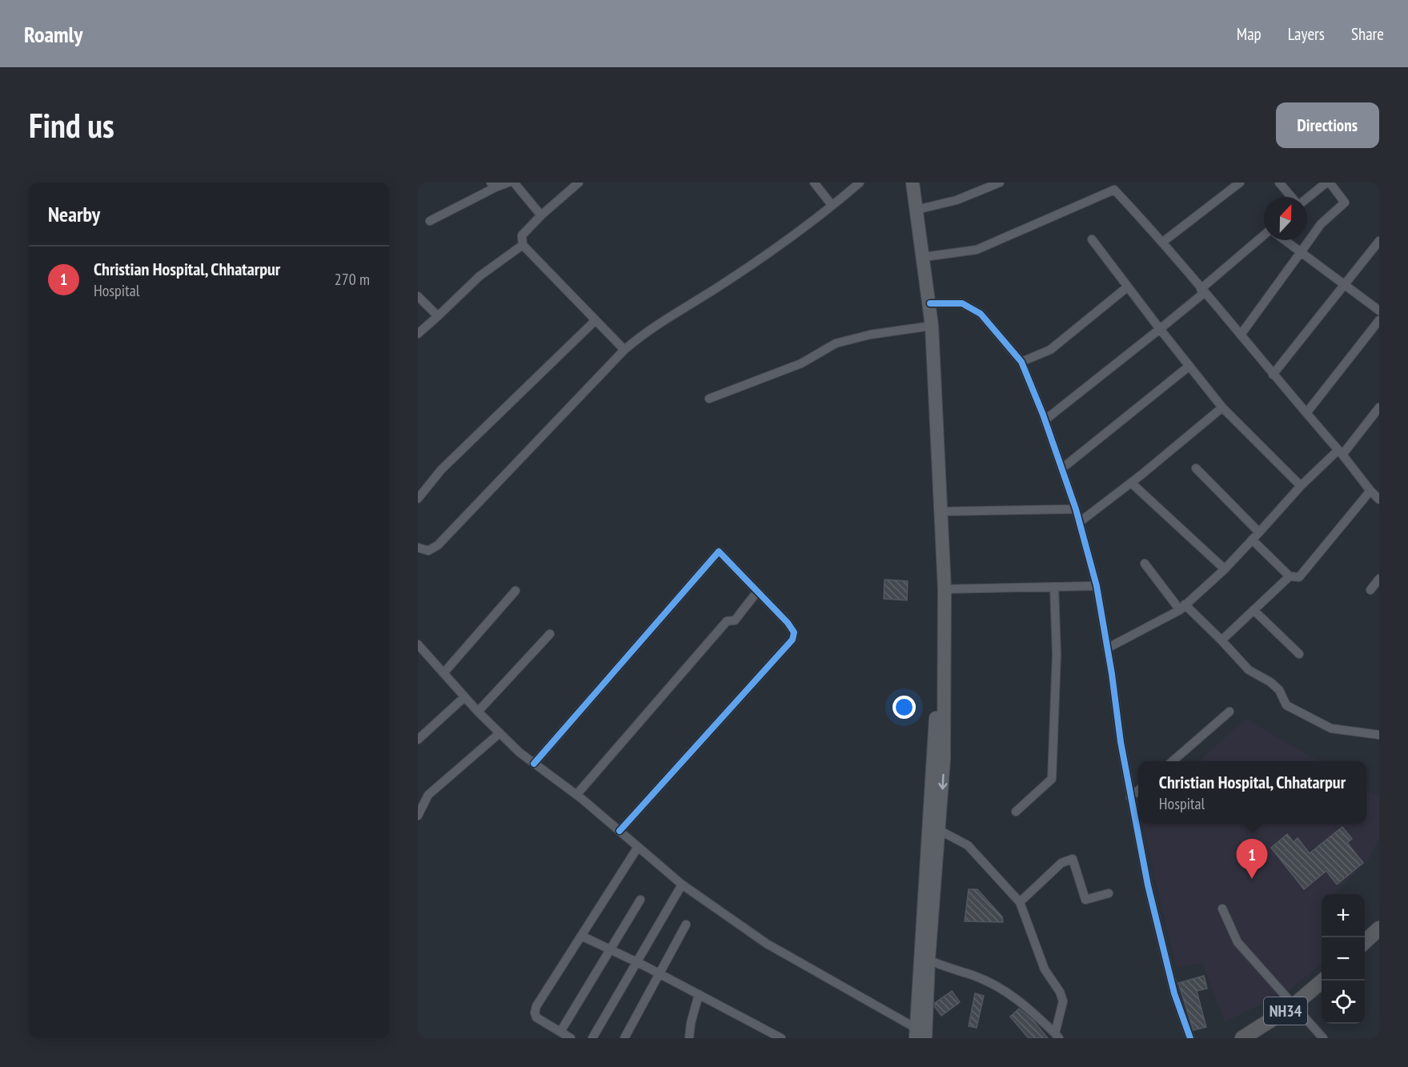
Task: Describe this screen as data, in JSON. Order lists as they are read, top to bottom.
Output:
{
  "streets": {
    "highway": ["NH34"]
  },
  "north": "top",
  "page": {
    "header": "Roamly",
    "nav": ["Map", "Layers", "Share"],
    "buttons": "Directions",
    "title": "Find us",
    "heading": "Nearby",
    "list": [
      {
        "mark": "1",
        "name": "Christian Hospital, Chhatarpur",
        "note": "Hospital",
        "value": "270 m"
      }
    ],
    "popup": ["Christian Hospital, Chhatarpur", "Hospital"],
    "pins": "1",
    "map_buttons": ["+", "−"]
  }
}
